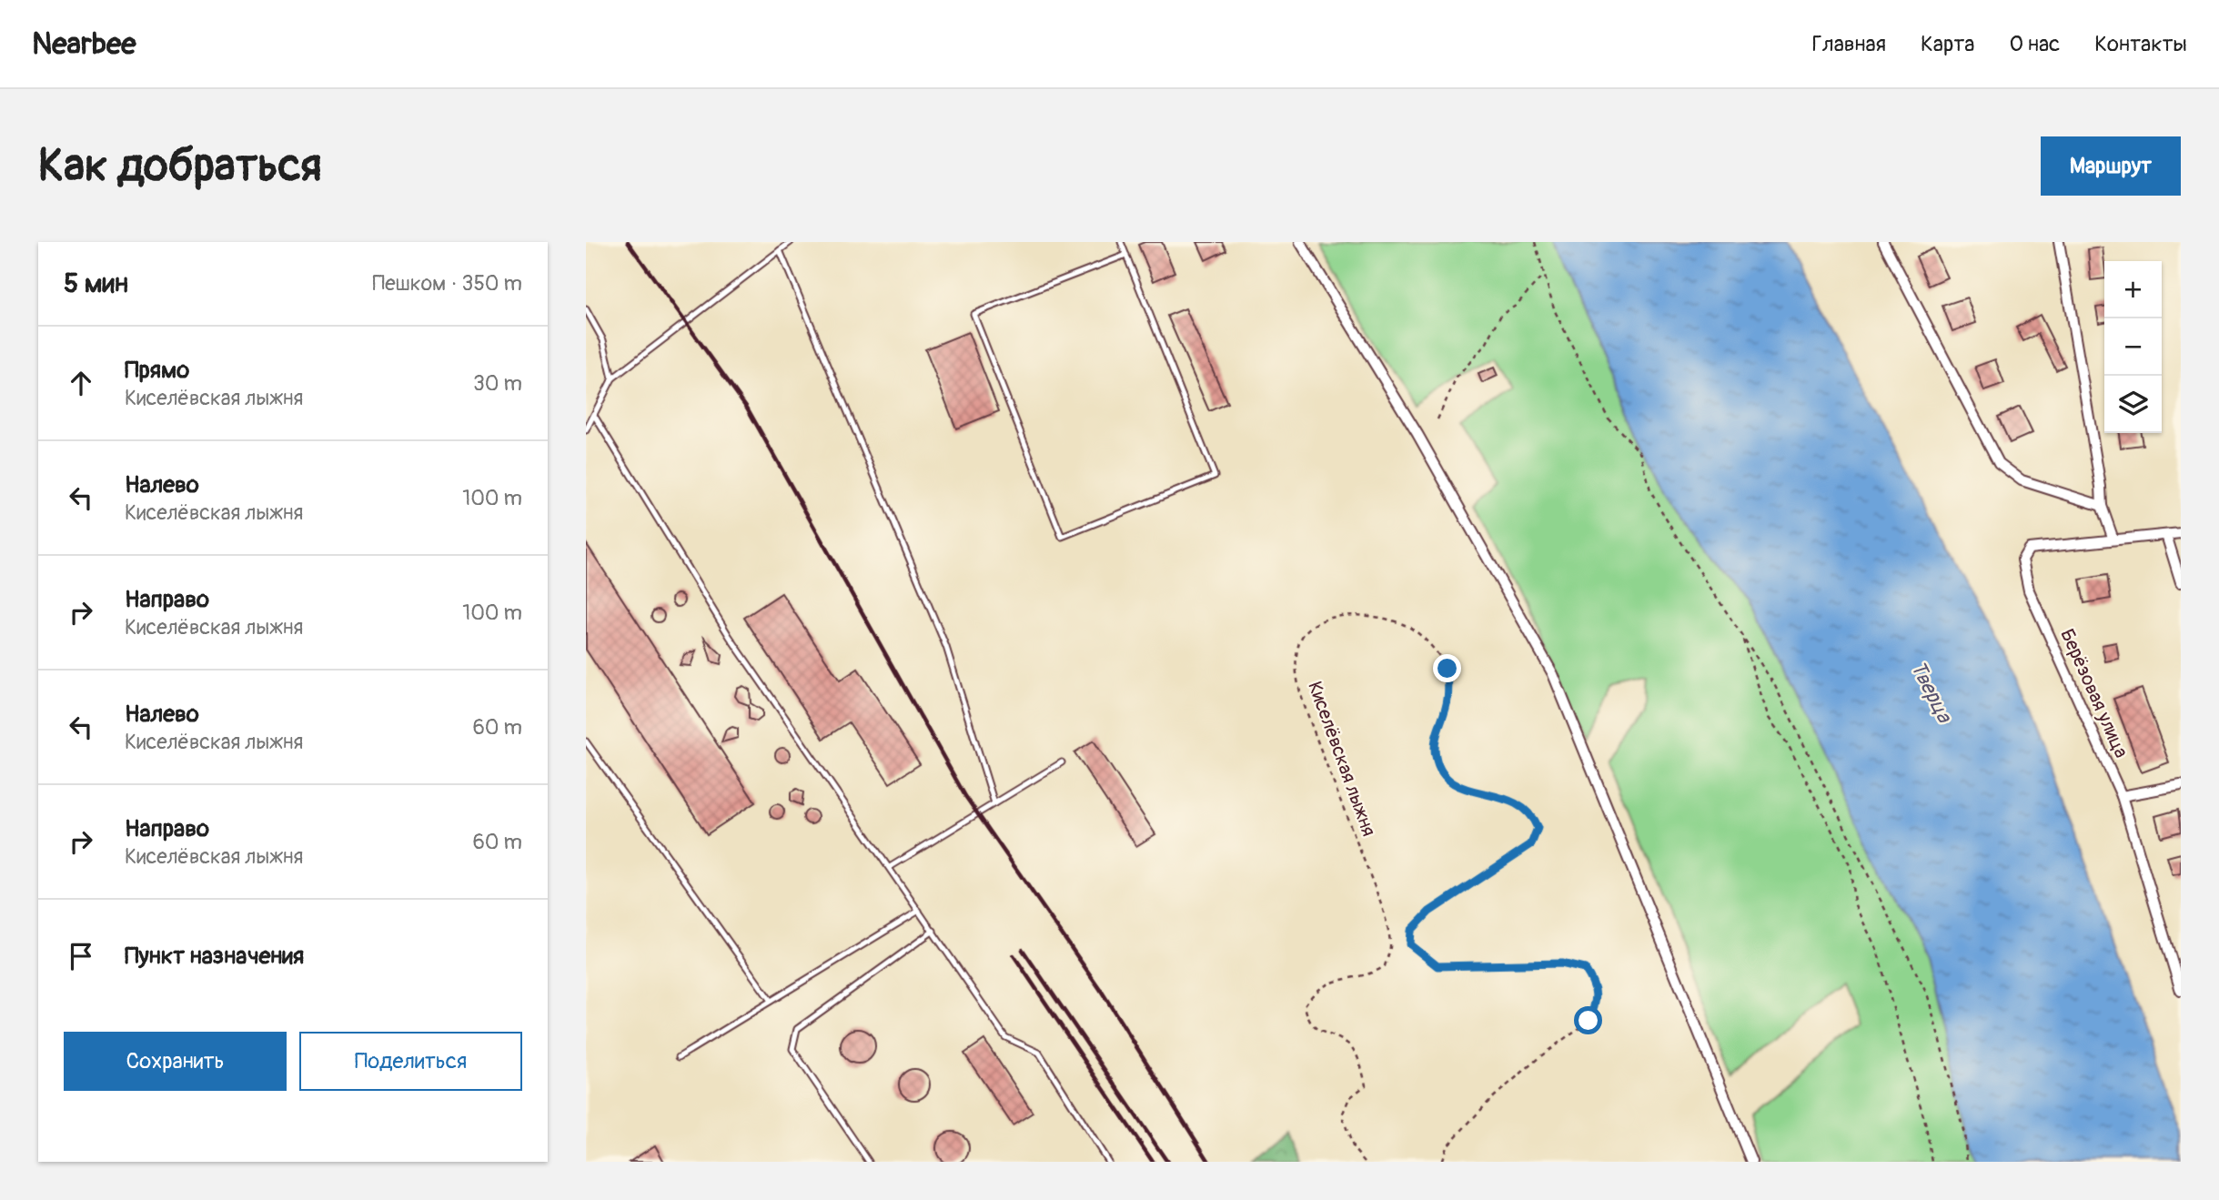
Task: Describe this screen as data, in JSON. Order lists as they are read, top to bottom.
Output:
{
  "streets": {
    "street": ["Берёзовая улица"],
    "path": ["Киселёвская лыжня"]
  },
  "water": ["Тверца"],
  "page": {
    "header": "Nearbee",
    "nav": [
      "Главная",
      "Карта",
      "О нас",
      "Контакты"
    ],
    "buttons": [
      "Маршрут",
      ["Сохранить", "Поделиться"]
    ],
    "title": "Как добраться",
    "heading": ["5 мин", "Пешком · 350 m"],
    "map_buttons": ["+", "−"],
    "list": [
      ["Прямо", "Киселёвская лыжня", "30 m"],
      ["Налево", "Киселёвская лыжня", "100 m"],
      ["Направо", "Киселёвская лыжня", "100 m"],
      ["Налево", "Киселёвская лыжня", "60 m"],
      ["Направо", "Киселёвская лыжня", "60 m"],
      "Пункт назначения"
    ]
  }
}
